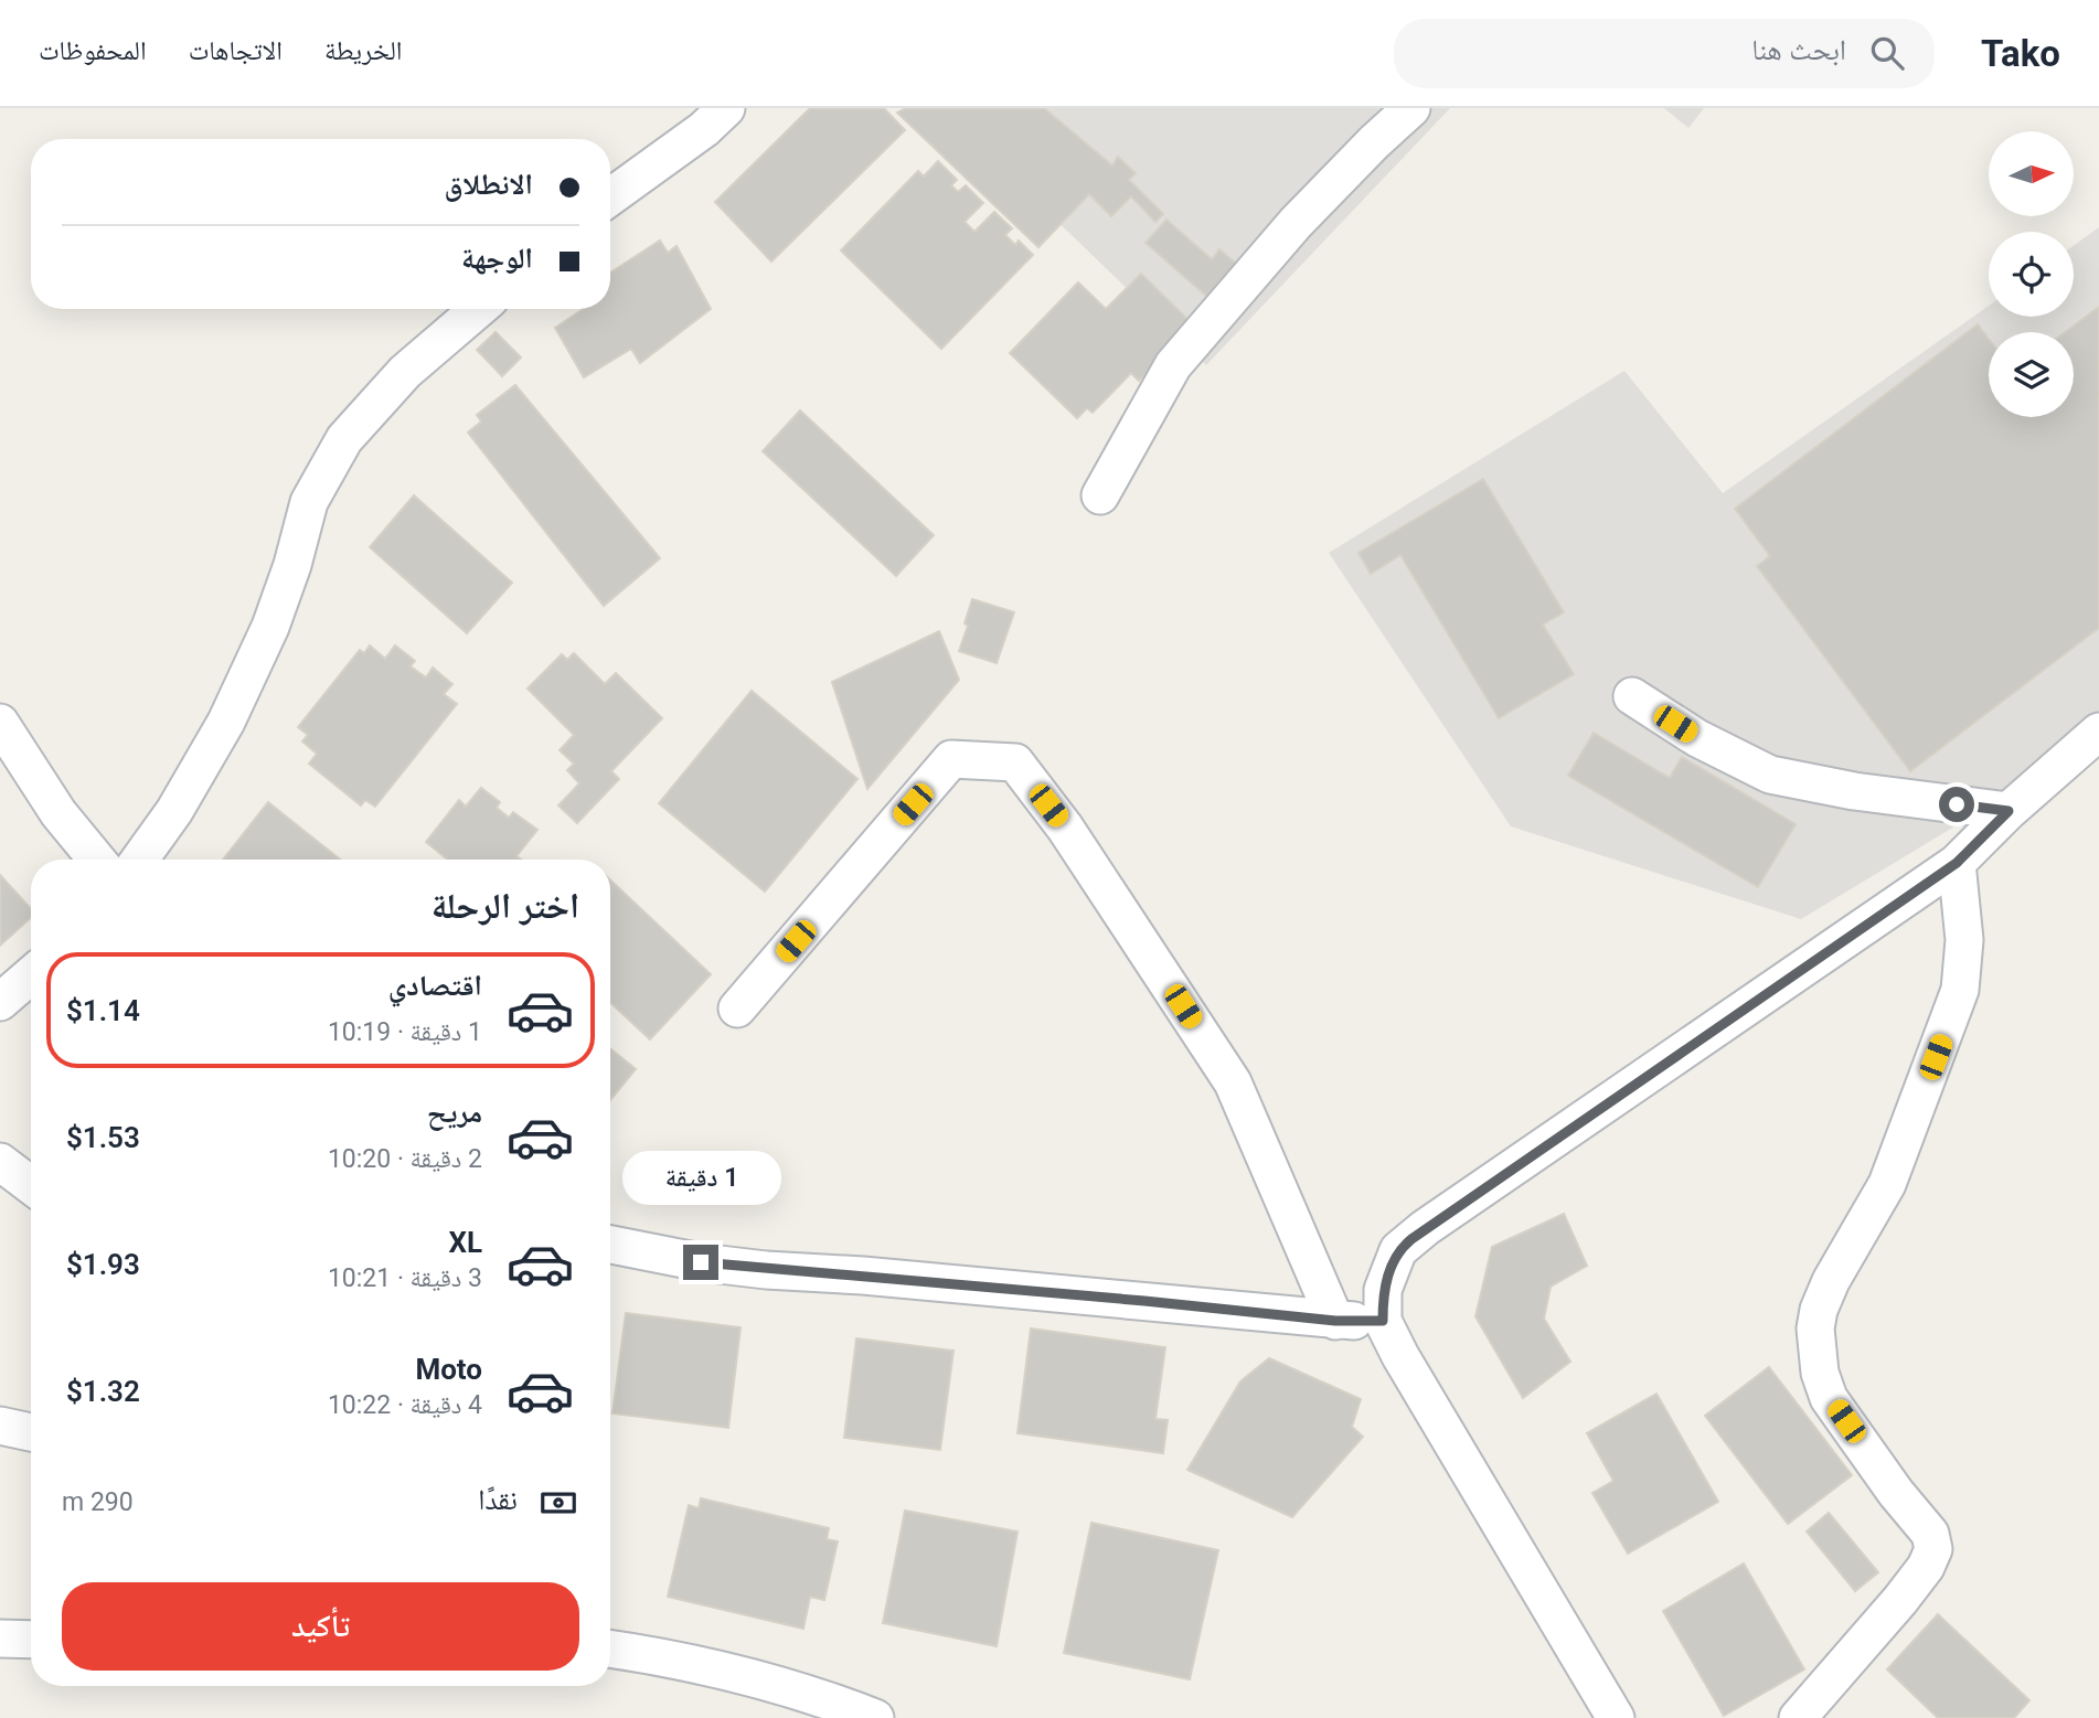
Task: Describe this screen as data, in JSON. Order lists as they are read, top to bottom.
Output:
{
  "north": "right",
  "page": {
    "header": "Tako",
    "search": "ابحث هنا",
    "nav": ["الخريطة", "الاتجاهات", "المحفوظات"],
    "banner": ["الانطلاق", "الوجهة"],
    "heading": "اختر الرحلة",
    "list": [
      {
        "name": "اقتصادي",
        "note": "1 دقيقة · 10:19",
        "value": "$1.14"
      },
      {
        "name": "مريح",
        "note": "2 دقيقة · 10:20",
        "value": "$1.53"
      },
      {
        "name": "XL",
        "note": "3 دقيقة · 10:21",
        "value": "$1.93"
      },
      {
        "name": "Moto",
        "note": "4 دقيقة · 10:22",
        "value": "$1.32"
      }
    ],
    "bubble": "1 دقيقة",
    "pay": ["نقدًا", "290 m"],
    "buttons": "تأكيد"
  }
}
